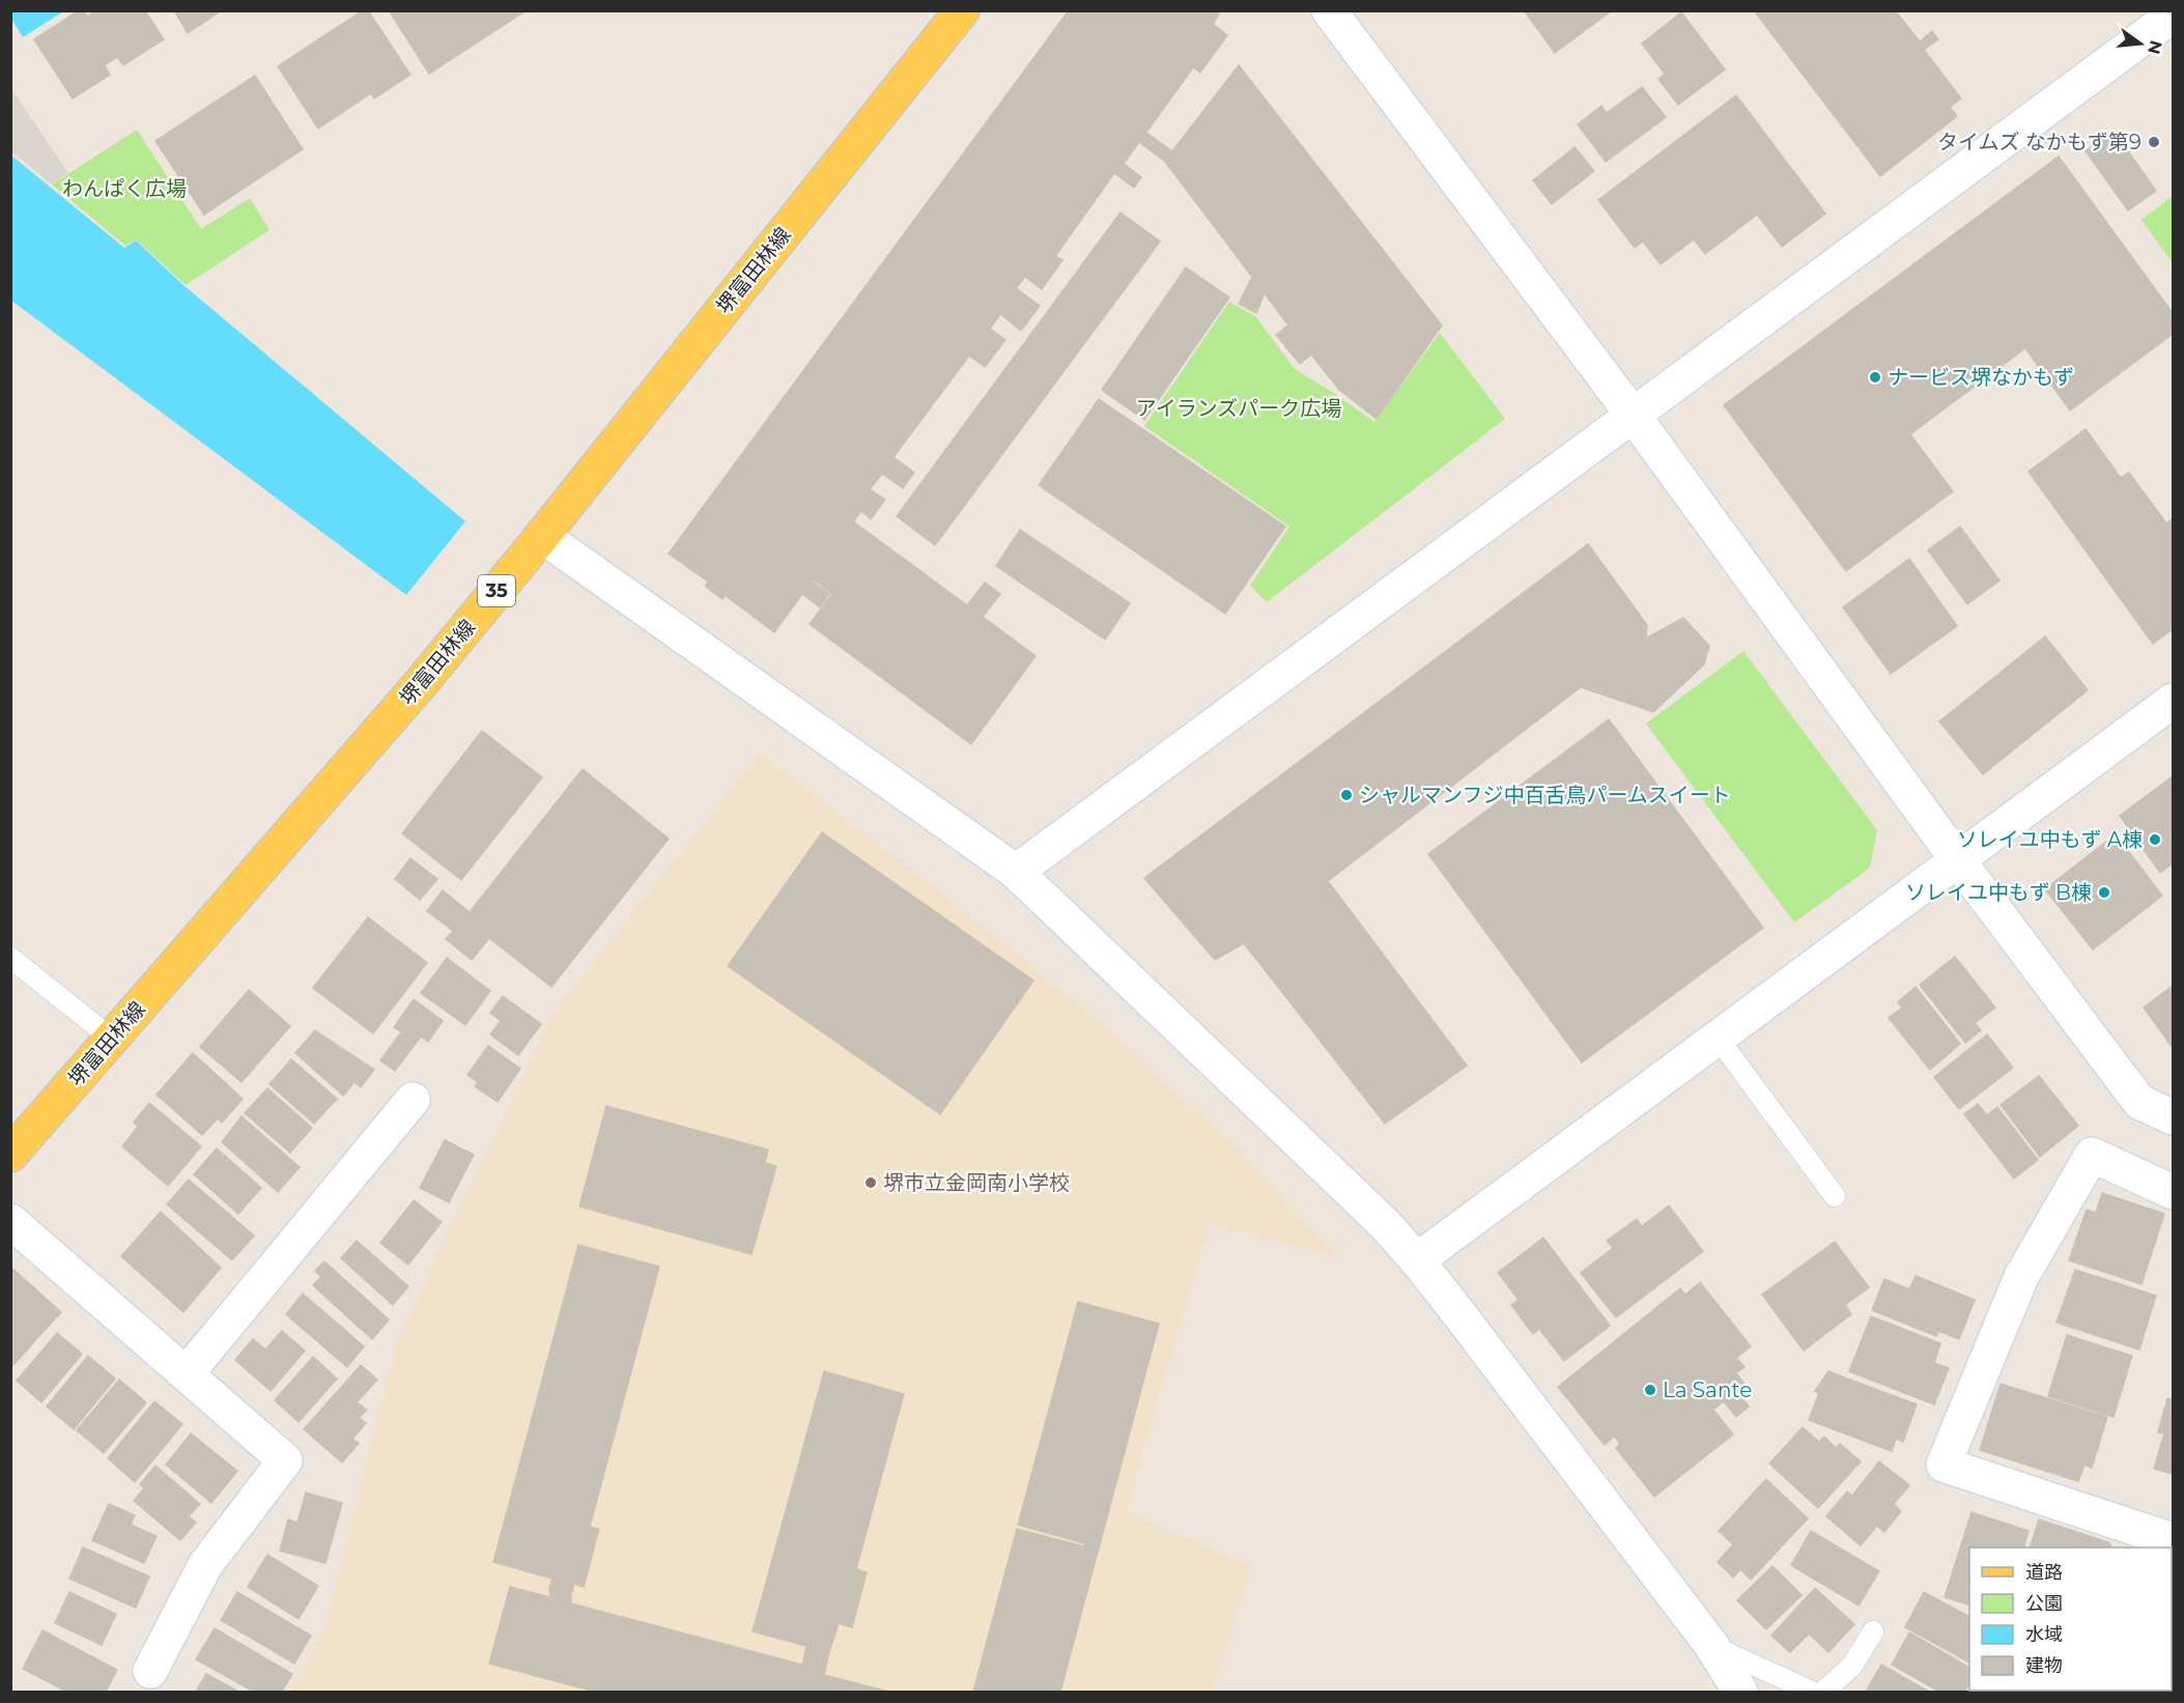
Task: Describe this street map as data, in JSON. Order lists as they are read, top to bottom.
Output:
{
  "streets": {
    "main road": ["堺富田林線", "35"]
  },
  "parks": ["わんぱく広場", "アイランズパーク広場"],
  "places": [
    "タイムズ なかもず第9",
    "ナービス堺なかもず",
    "シャルマンフジ中百舌鳥パームスイート",
    "ソレイユ中もず A棟",
    "ソレイユ中もず B棟",
    "堺市立金岡南小学校",
    "La Sante"
  ],
  "legend": [
    "道路",
    "公園",
    "水域",
    "建物"
  ],
  "north": "right"
}
